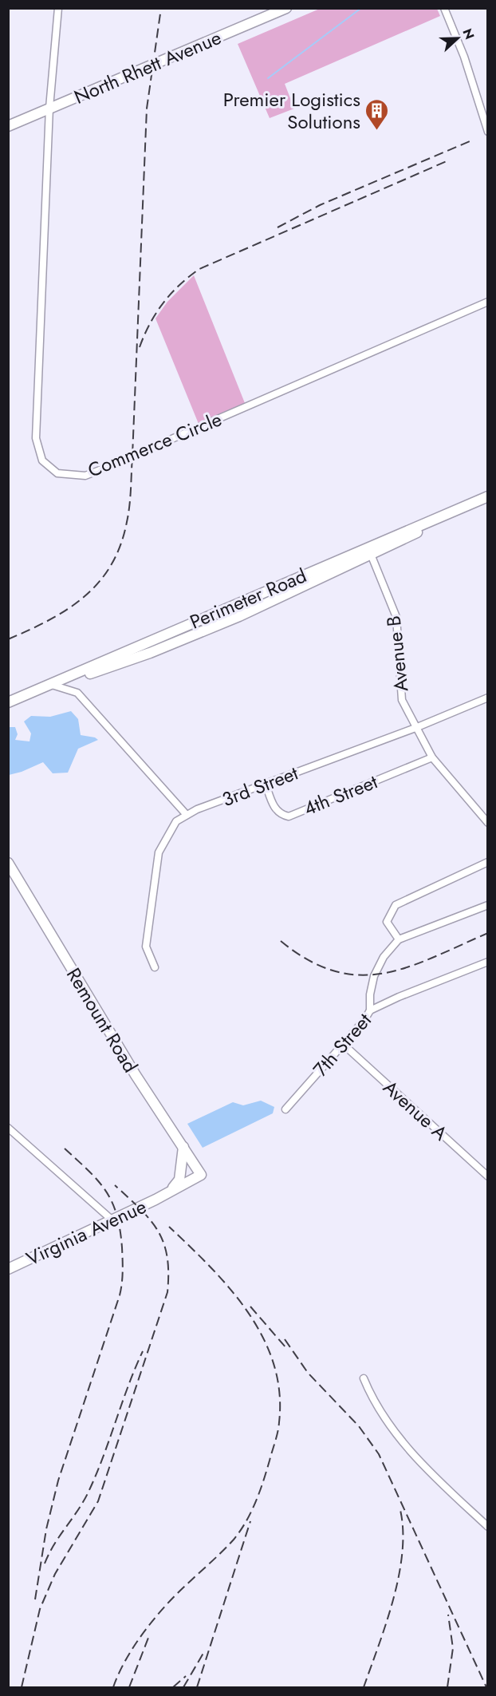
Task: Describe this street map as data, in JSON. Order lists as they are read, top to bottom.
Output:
{
  "streets": {
    "main road": [
      "North Rhett Avenue",
      "Perimeter Road",
      "Remount Road",
      "Virginia Avenue"
    ],
    "street": [
      "Commerce Circle",
      "Avenue B",
      "3rd Street",
      "4th Street",
      "7th Street",
      "Avenue A"
    ]
  },
  "crossings": [
    ["North Rhett Avenue", "Commerce Circle"],
    ["Perimeter Road", "Avenue B"],
    ["Avenue B", "3rd Street"],
    ["Avenue B", "4th Street"],
    ["3rd Street", "4th Street"],
    ["Remount Road", "Virginia Avenue"],
    ["7th Street", "Avenue A"]
  ],
  "places": {
    "building": ["Premier Logistics Solutions"]
  },
  "north": "right"
}
